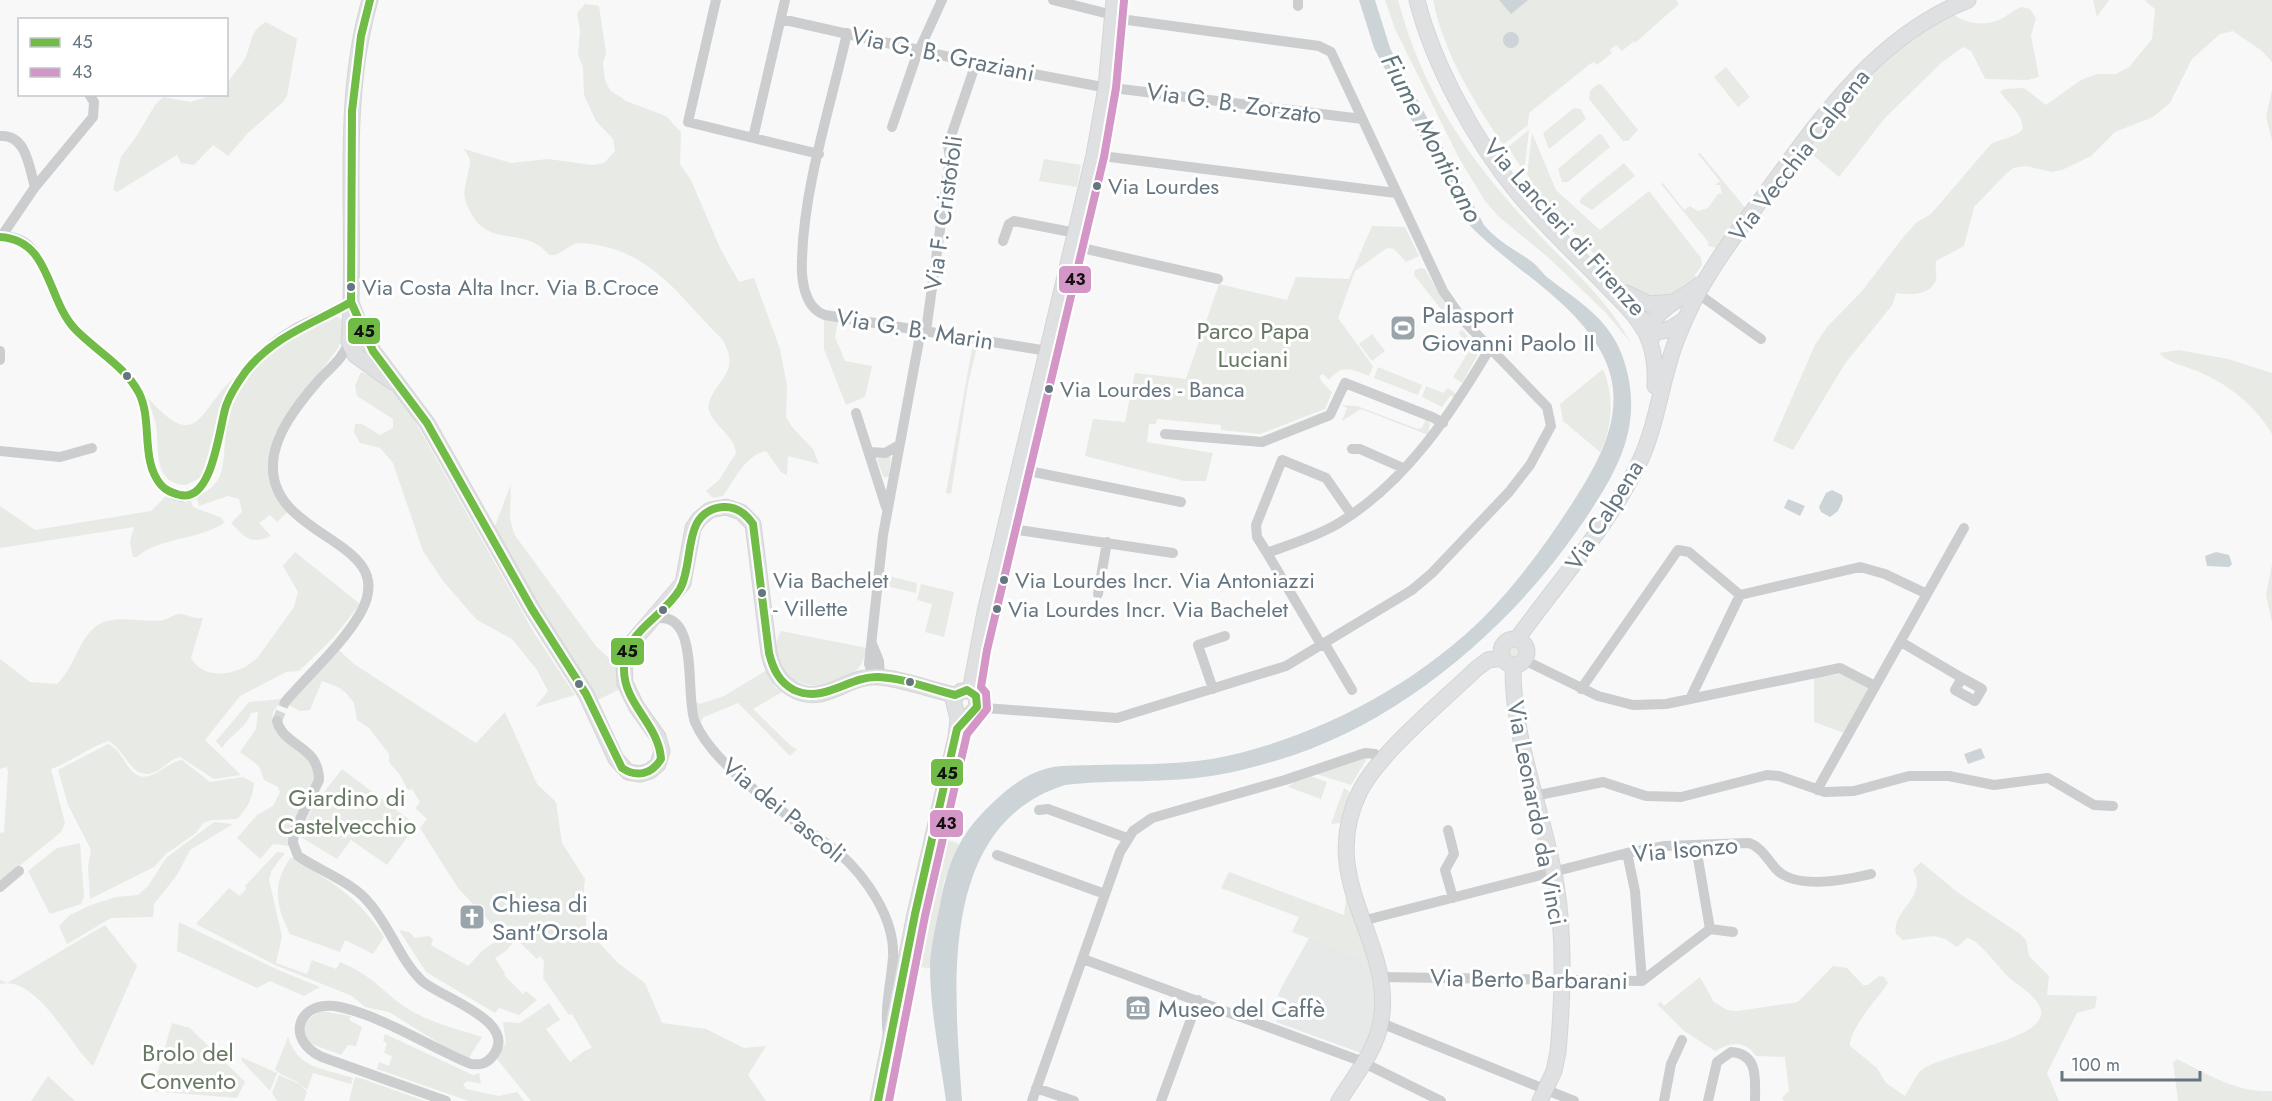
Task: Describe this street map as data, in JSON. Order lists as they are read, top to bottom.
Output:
{
  "streets": {
    "street": [
      "Via G. B. Graziani",
      "Via G. B. Zorzato",
      "Via Vecchia Calpena",
      "Via F. Cristofoli",
      "Via Lancieri di Firenze",
      "Via G. B. Marin",
      "Via Calpena",
      "Via dei Pascoli",
      "Via Leonardo da Vinci",
      "Via Isonzo",
      "Via Berto Barbarani"
    ]
  },
  "crossings": [
    ["Via G. B. Graziani", "Via G. B. Zorzato"],
    ["Via G. B. Graziani", "Via F. Cristofoli"],
    ["Via G. B. Graziani", "Via G. B. Marin"],
    ["Via F. Cristofoli", "Via G. B. Marin"],
    ["Via Lancieri di Firenze", "Via Calpena"],
    ["Via Calpena", "Via Leonardo da Vinci"],
    ["Via Leonardo da Vinci", "Via Isonzo"],
    ["Via Leonardo da Vinci", "Via Berto Barbarani"]
  ],
  "water": ["Fiume Monticano"],
  "parks": ["Parco Papa Luciani", "Giardino di Castelvecchio", "Brolo del Convento"],
  "places": {
    "other": [
      "Via Lourdes",
      "Via Costa Alta Incr. Via B.Croce",
      "Via Lourdes - Banca",
      "Via Lourdes Incr. Via Antoniazzi",
      "Via Bachelet - Villette",
      "Via Lourdes Incr. Via Bachelet"
    ],
    "sports": ["Palasport Giovanni Paolo II"],
    "church": ["Chiesa di Sant'Orsola"],
    "museum": ["Museo del Caffè"]
  },
  "lines": ["transit line 45", "transit line 43"],
  "legend": ["45", "43"],
  "scale_bar": "100 m"
}
